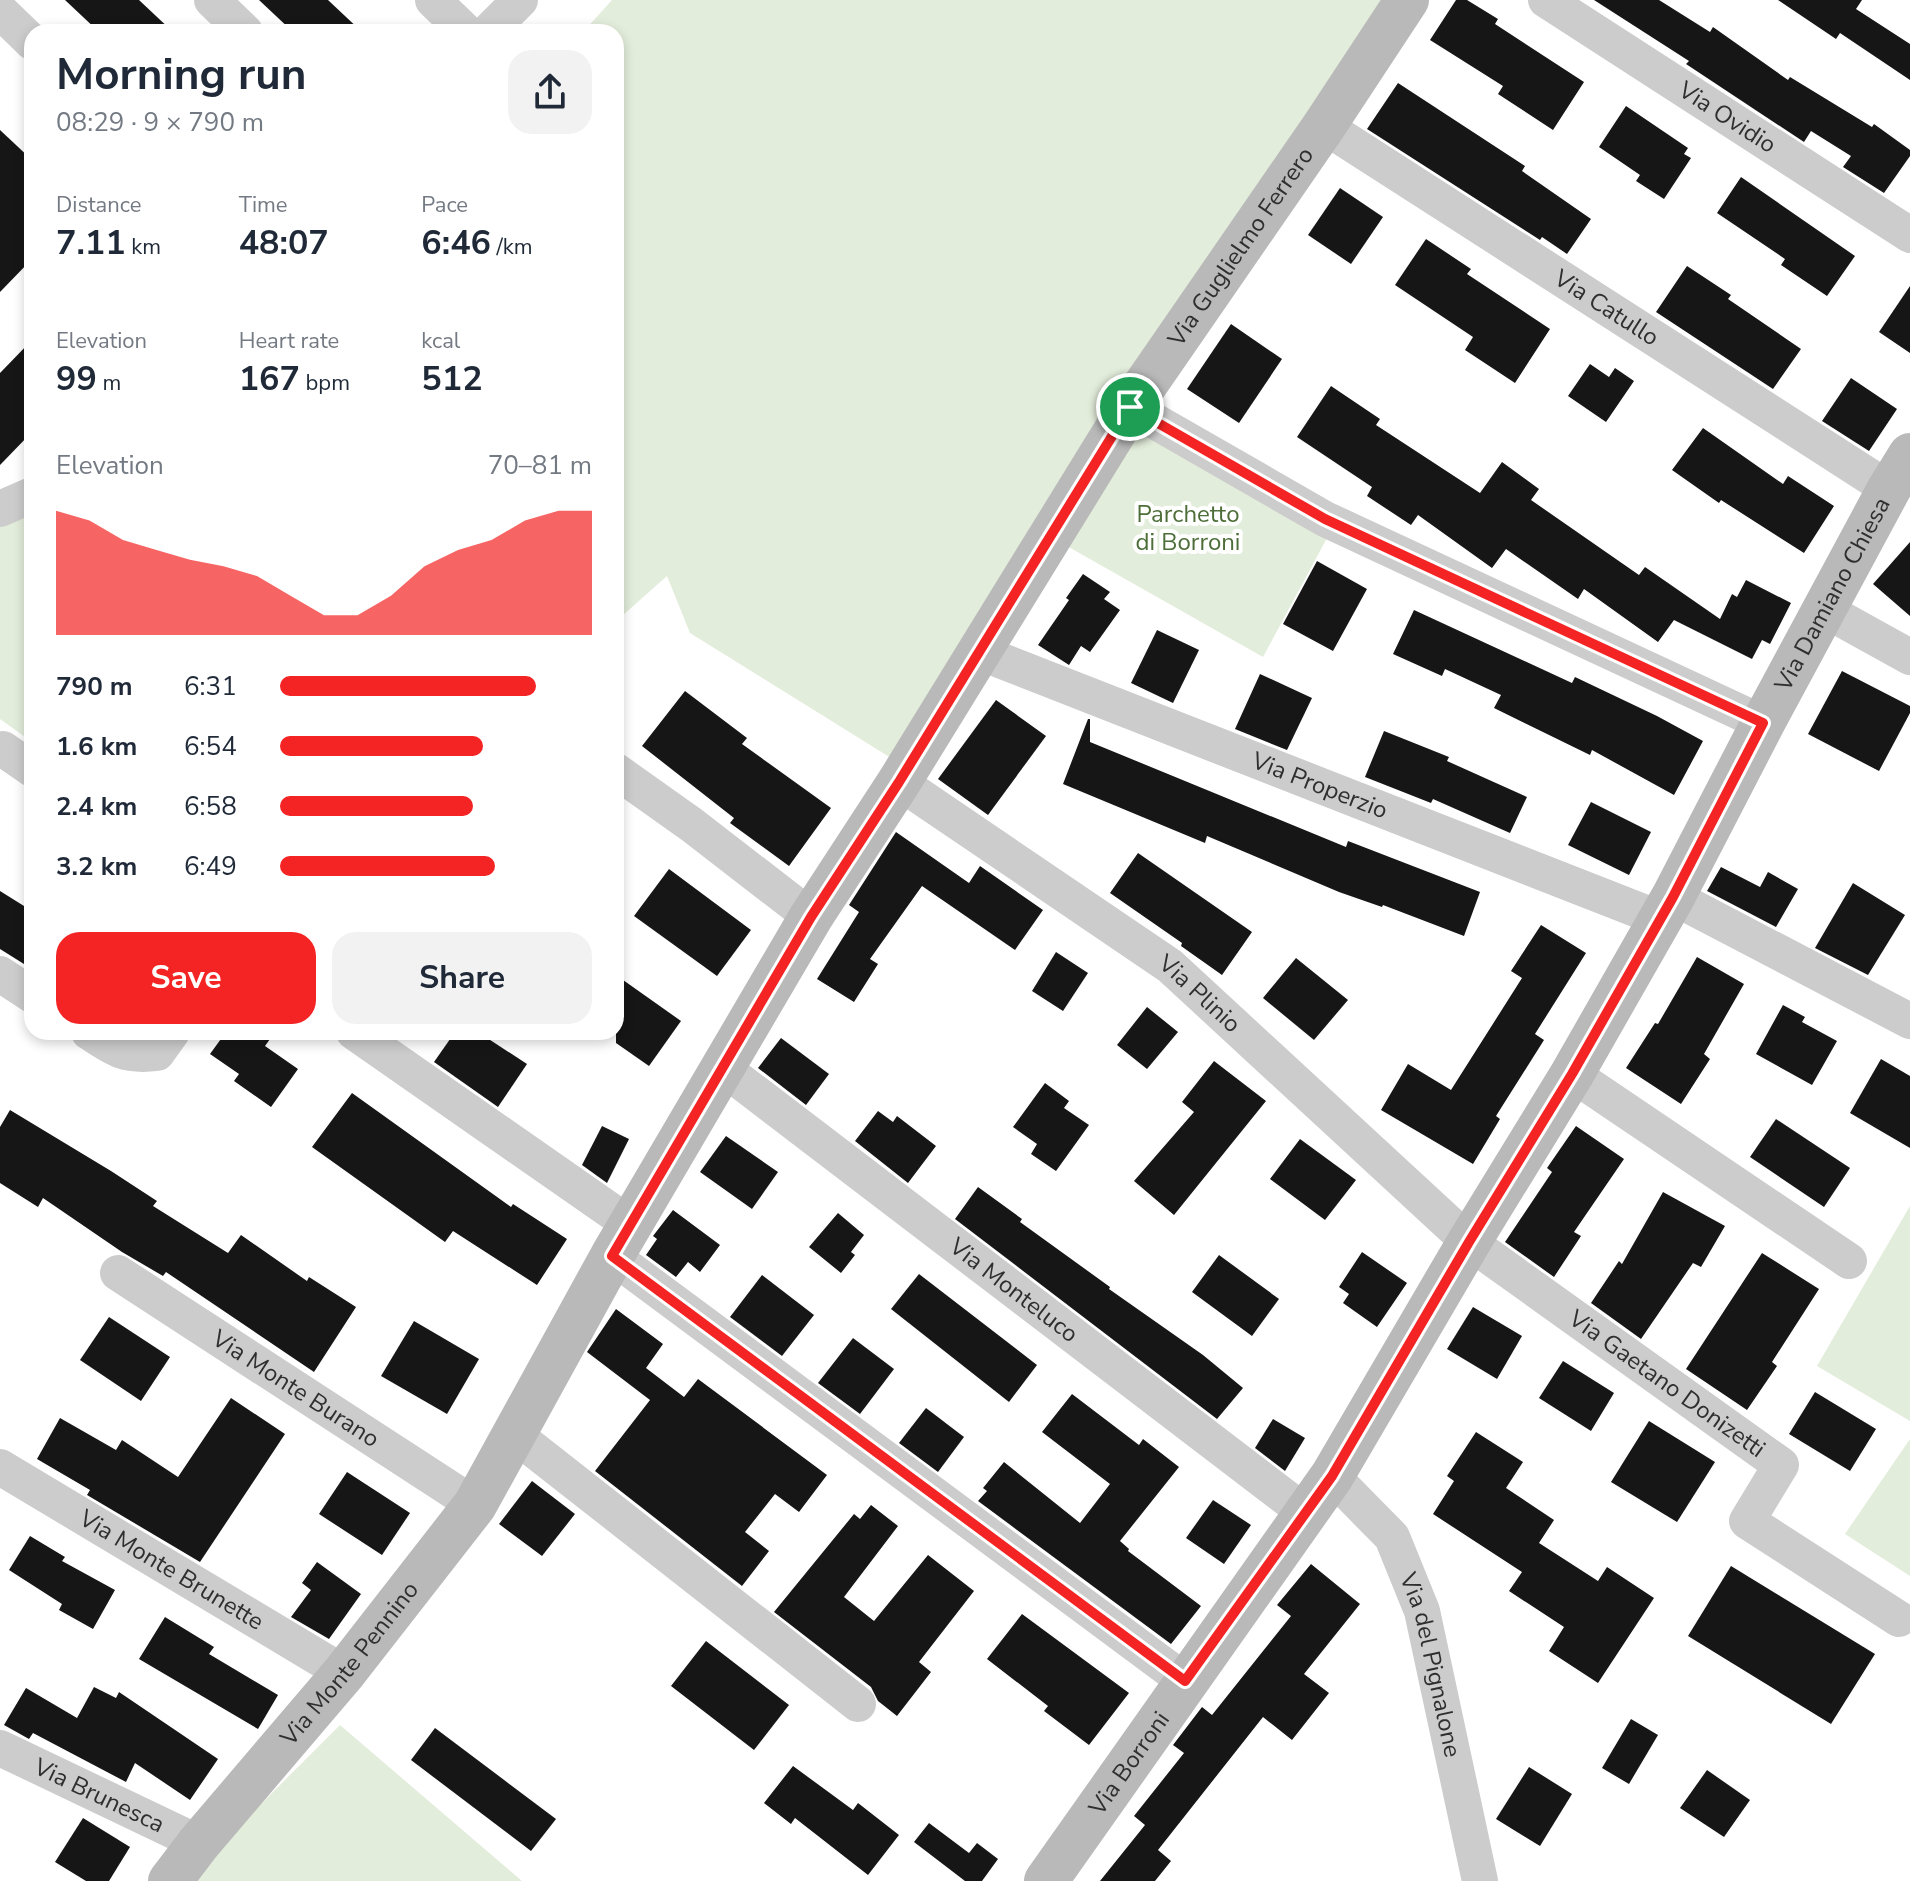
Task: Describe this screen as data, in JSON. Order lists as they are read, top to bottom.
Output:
{
  "streets": {
    "street": [
      "Via Ovidio",
      "Via Guglielmo Ferrero",
      "Via Catullo",
      "Via Damiano Chiesa",
      "Via Properzio",
      "Via Plinio",
      "Via Monteluco",
      "Via Gaetano Donizetti",
      "Via Monte Burano",
      "Via Monte Brunette",
      "Via Monte Pennino",
      "Via del Pignalone",
      "Via Borroni",
      "Via Brunesca"
    ]
  },
  "crossings": [
    ["Via Guglielmo Ferrero", "Via Catullo"],
    ["Via Guglielmo Ferrero", "Via Properzio"],
    ["Via Guglielmo Ferrero", "Via Plinio"],
    ["Via Guglielmo Ferrero", "Via Monte Pennino"],
    ["Via Catullo", "Via Damiano Chiesa"],
    ["Via Damiano Chiesa", "Via Properzio"],
    ["Via Damiano Chiesa", "Via Plinio"],
    ["Via Damiano Chiesa", "Via Gaetano Donizetti"],
    ["Via Damiano Chiesa", "Via Borroni"],
    ["Via Plinio", "Via Gaetano Donizetti"],
    ["Via Plinio", "Via Monte Pennino"],
    ["Via Plinio", "Via Borroni"],
    ["Via Monteluco", "Via Monte Pennino"],
    ["Via Monteluco", "Via Borroni"],
    ["Via Gaetano Donizetti", "Via Borroni"],
    ["Via Monte Burano", "Via Monte Pennino"],
    ["Via Monte Brunette", "Via Monte Pennino"],
    ["Via Monte Pennino", "Via Brunesca"],
    ["Via del Pignalone", "Via Borroni"]
  ],
  "parks": ["Parchetto di Borroni"],
  "page": {
    "heading": ["Morning run", "08:29 · 9 × 790 m"],
    "stats": [
      ["Distance", "7.11 km"],
      ["Time", "48:07"],
      ["Pace", "6:46 /km"],
      ["Elevation", "99 m"],
      ["Heart rate", "167 bpm"],
      ["kcal", "512"]
    ],
    "chart": ["Elevation", "70–81 m"],
    "list": [
      {
        "name": "790 m",
        "note": "6:31"
      },
      {
        "name": "1.6 km",
        "note": "6:54"
      },
      {
        "name": "2.4 km",
        "note": "6:58"
      },
      {
        "name": "3.2 km",
        "note": "6:49"
      }
    ],
    "buttons": ["Save", "Share"]
  }
}
